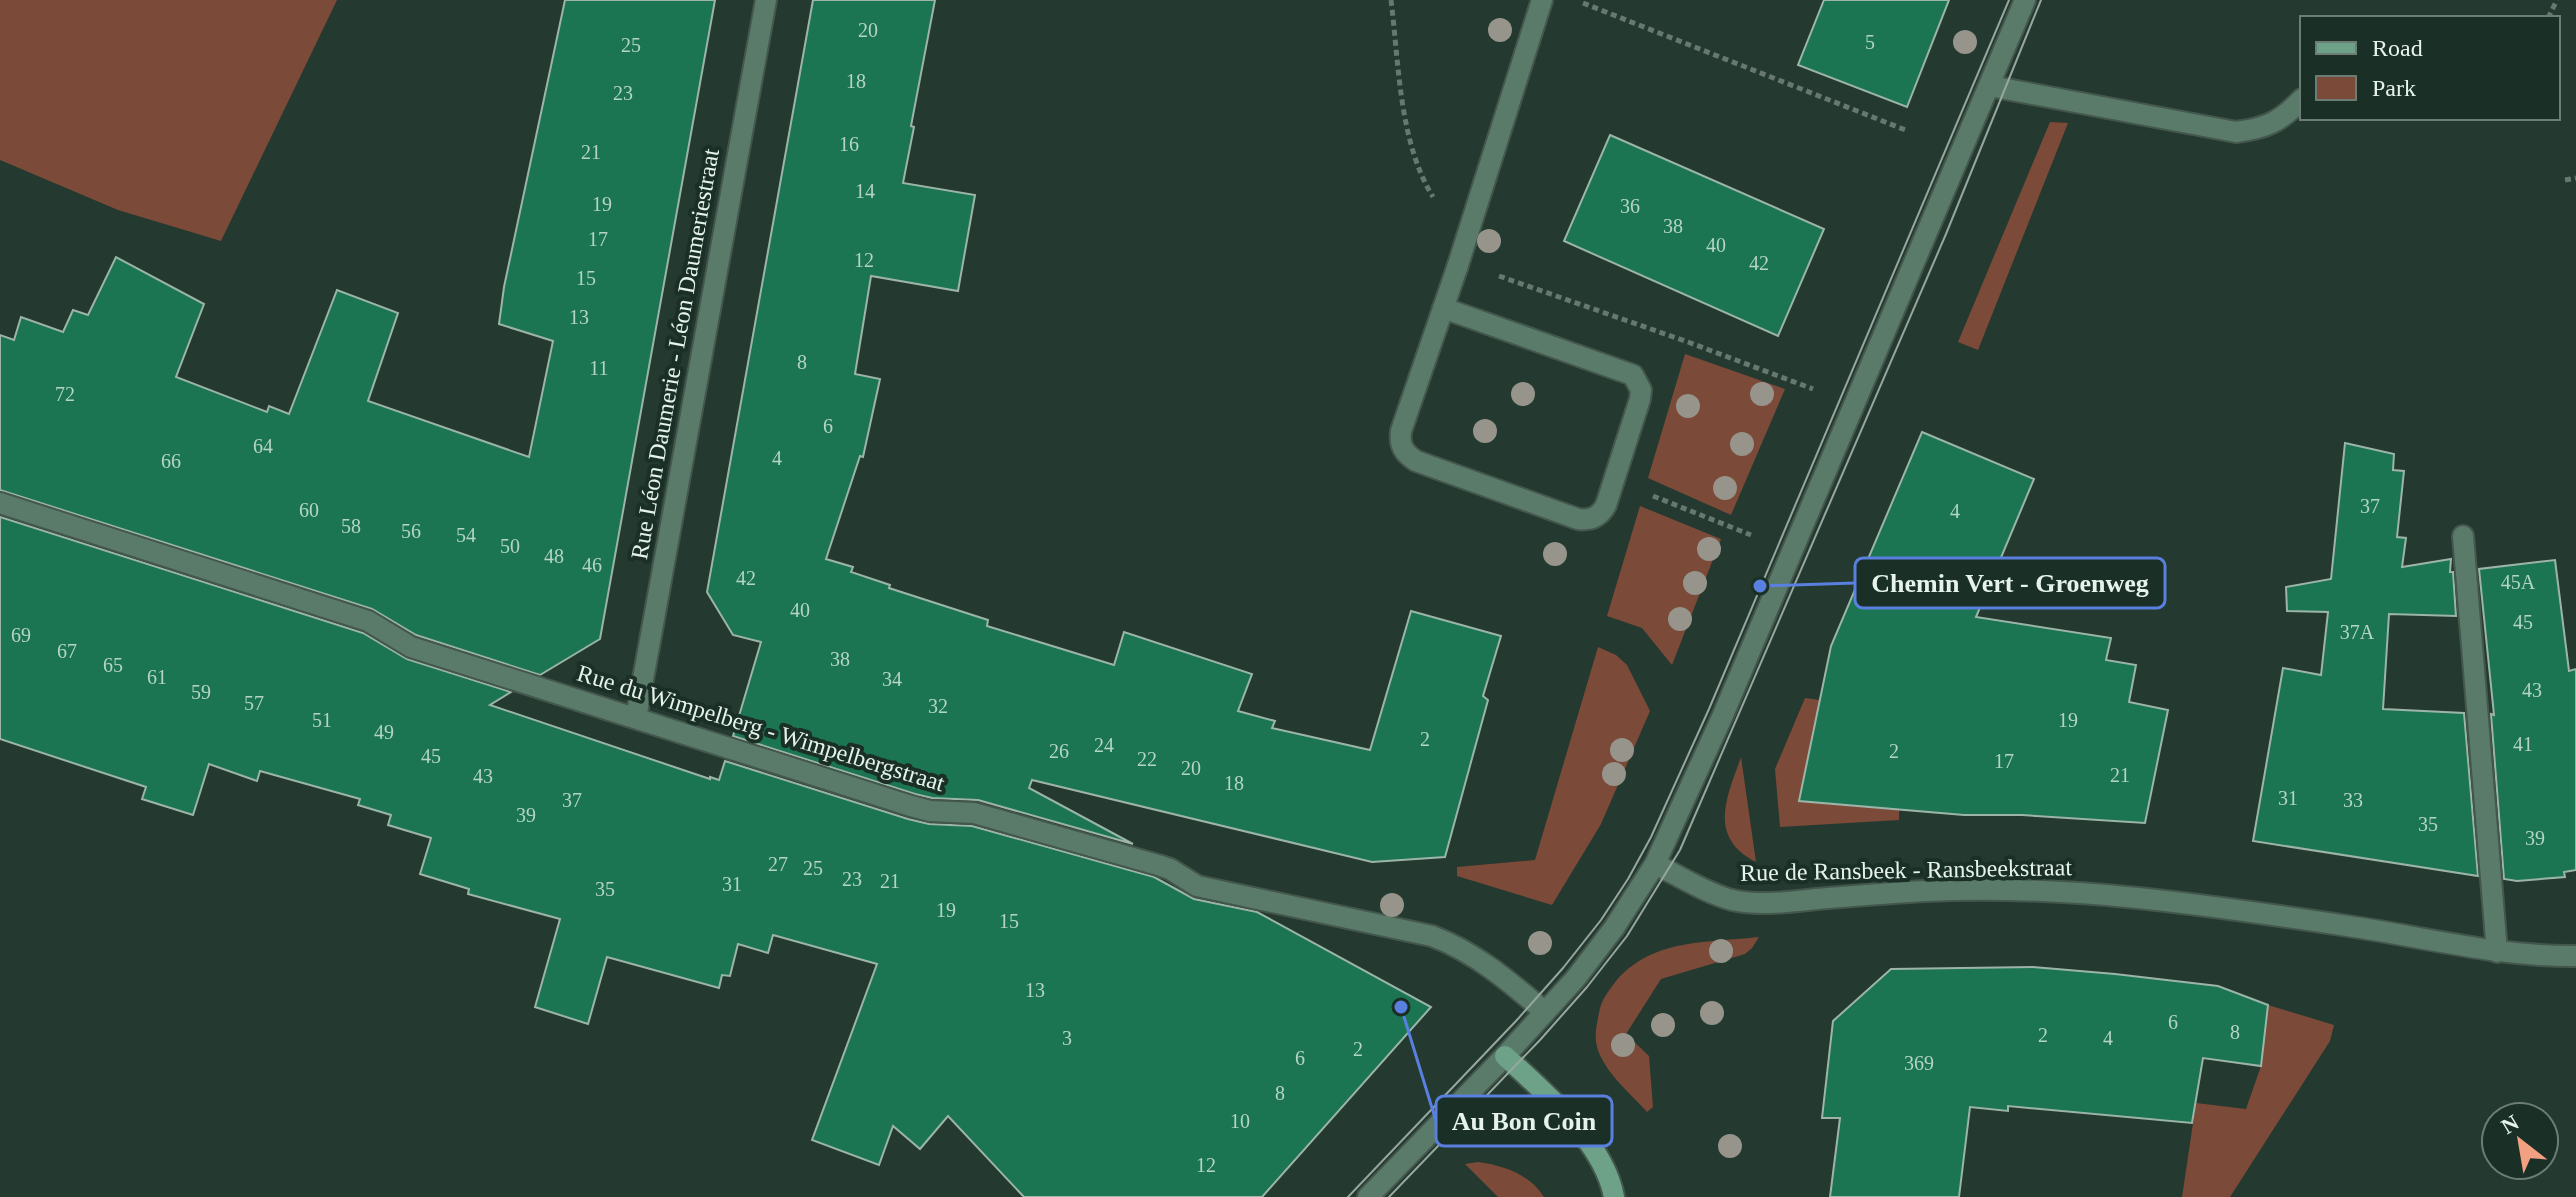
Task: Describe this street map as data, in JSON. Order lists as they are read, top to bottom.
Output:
{
  "streets": {
    "street": ["Rue Léon Daumerie - Léon Daumeriestraat", "Rue du Wimpelberg - Wimpelbergstraat", "Rue de Ransbeek - Ransbeekstraat"]
  },
  "crossings": [
    ["Rue Léon Daumerie - Léon Daumeriestraat", "Rue du Wimpelberg - Wimpelbergstraat"]
  ],
  "places": ["Chemin Vert - Groenweg", "Au Bon Coin"],
  "house_numbers": [
    "20",
    "5",
    "25",
    "18",
    "23",
    "16",
    "21",
    "14",
    "19",
    "36",
    "38",
    "17",
    "40",
    "12",
    "42",
    "15",
    "13",
    "8",
    "11",
    "72",
    "6",
    "64",
    "4",
    "66",
    "37",
    "60",
    "4",
    "58",
    "56",
    "54",
    "50",
    "48",
    "46",
    "42",
    "45A",
    "40",
    "45",
    "37A",
    "69",
    "67",
    "38",
    "65",
    "61",
    "34",
    "43",
    "59",
    "57",
    "32",
    "51",
    "19",
    "49",
    "2",
    "41",
    "24",
    "26",
    "2",
    "45",
    "22",
    "17",
    "20",
    "21",
    "43",
    "18",
    "31",
    "37",
    "33",
    "39",
    "35",
    "39",
    "27",
    "25",
    "23",
    "21",
    "31",
    "35",
    "19",
    "15",
    "13",
    "6",
    "8",
    "2",
    "3",
    "4",
    "2",
    "6",
    "369",
    "8",
    "10",
    "12"
  ],
  "legend": ["Road", "Park"],
  "north": "top left"
}
